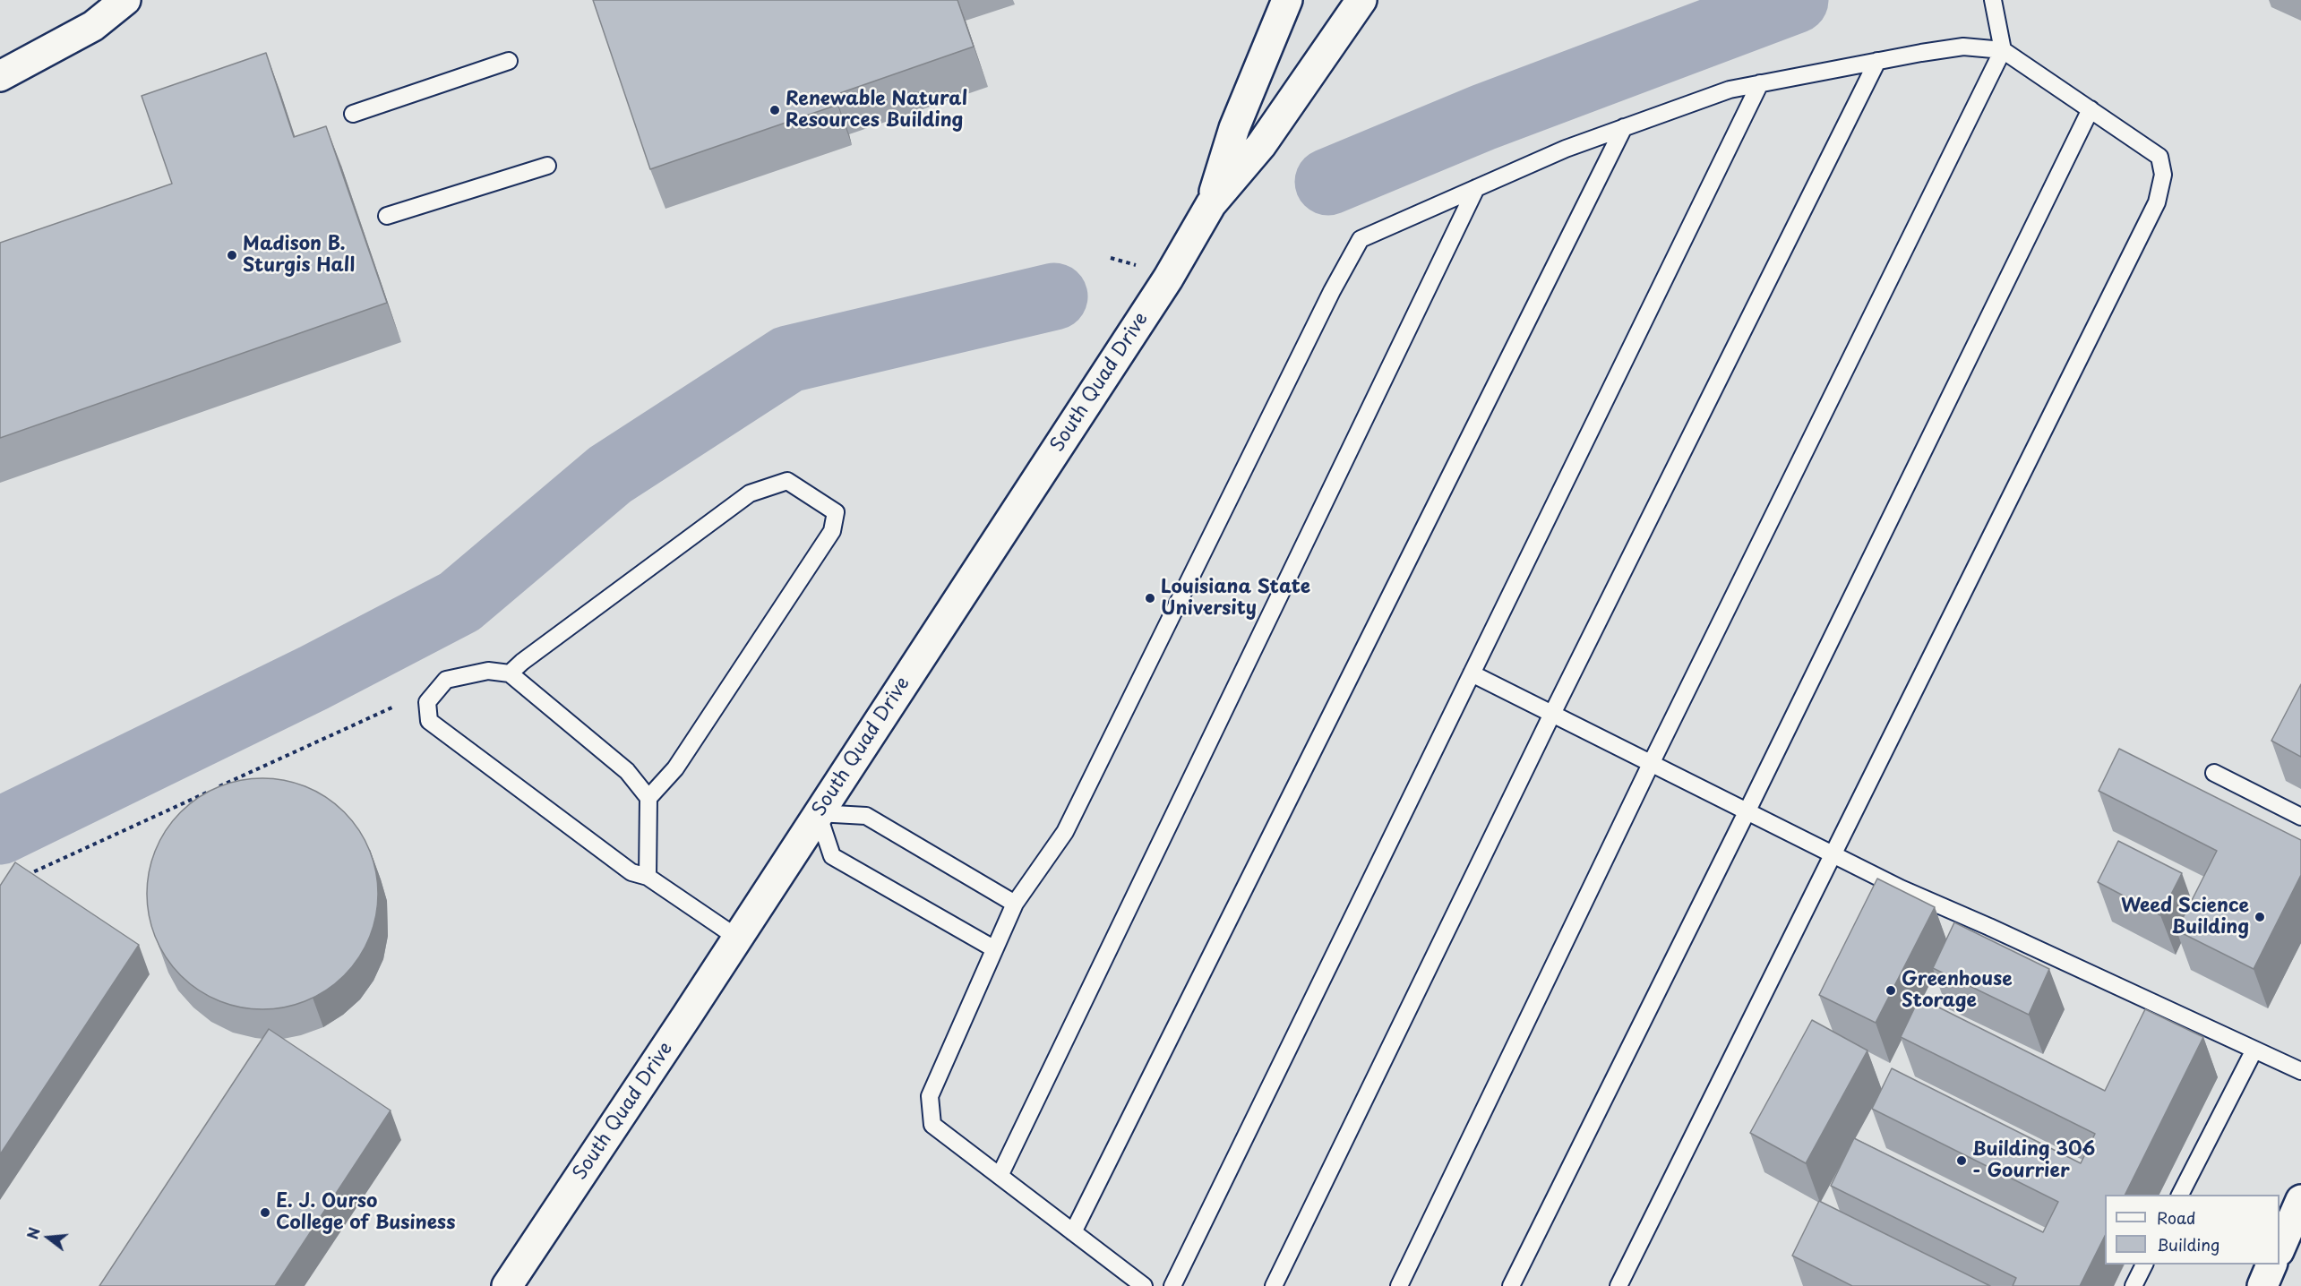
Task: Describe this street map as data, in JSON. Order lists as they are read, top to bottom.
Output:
{
  "streets": {
    "street": ["South Quad Drive"]
  },
  "places": [
    "Renewable Natural Resources Building",
    "Madison B. Sturgis Hall",
    "Louisiana State University",
    "Weed Science Building",
    "Greenhouse Storage",
    "Building 306 - Gourrier",
    "E. J. Ourso College of Business"
  ],
  "legend": ["Road", "Building"],
  "north": "left"
}
